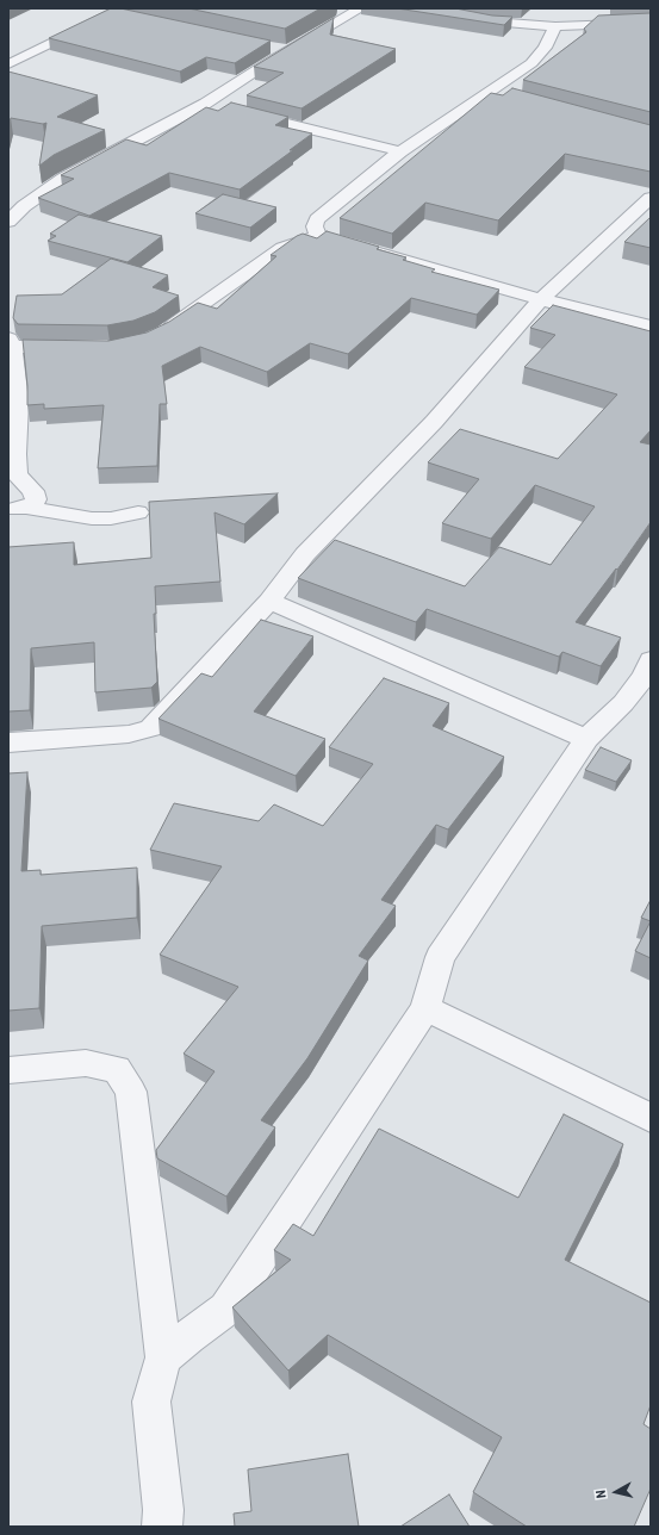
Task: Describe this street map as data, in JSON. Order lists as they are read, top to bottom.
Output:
{
  "north": "left"
}
